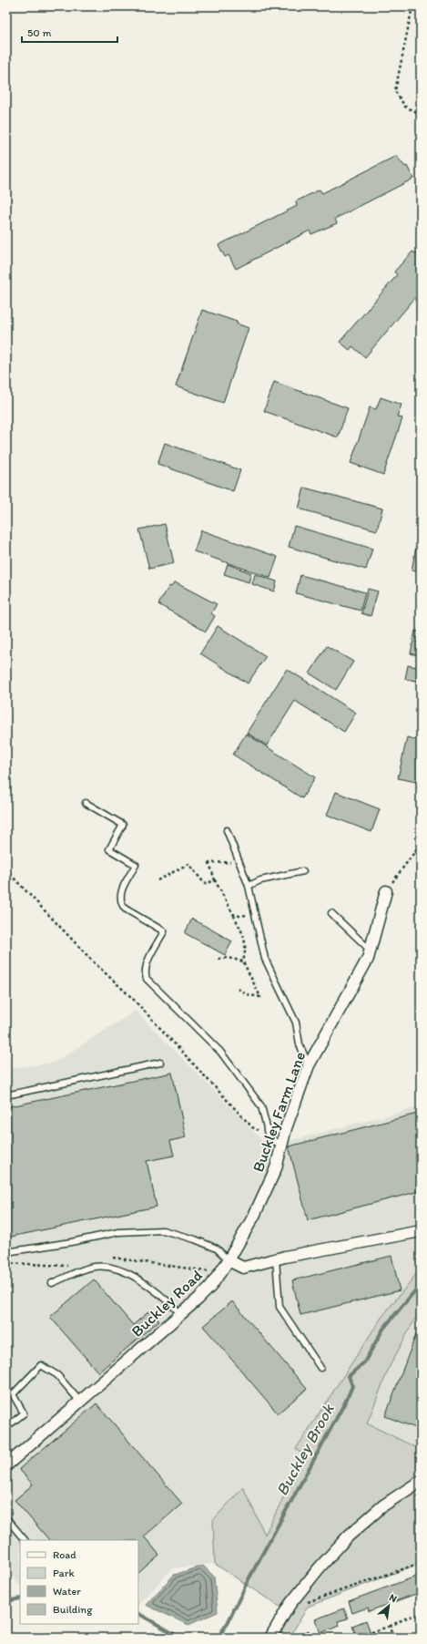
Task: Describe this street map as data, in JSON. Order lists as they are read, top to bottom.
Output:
{
  "streets": {
    "street": ["Buckley Farm Lane", "Buckley Road"]
  },
  "crossings": [
    ["Buckley Farm Lane", "Buckley Road"]
  ],
  "water": ["Buckley Brook"],
  "legend": [
    "Road",
    "Park",
    "Water",
    "Building"
  ],
  "scale_bar": "50 m",
  "north": "top right"
}
